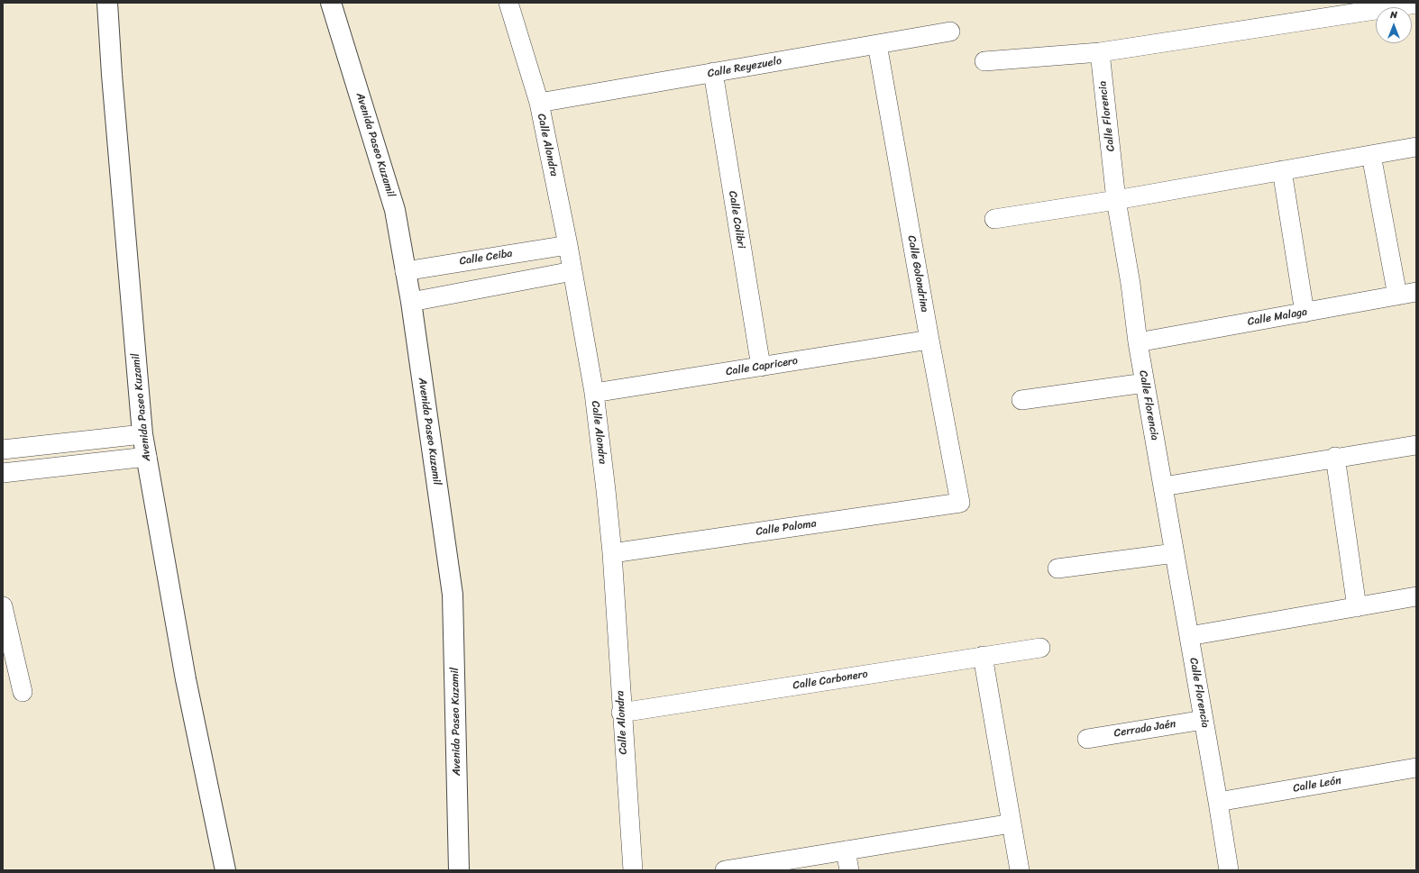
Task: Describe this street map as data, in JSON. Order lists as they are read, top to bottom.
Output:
{
  "streets": {
    "main road": ["Avenida Paseo Kuzamil"],
    "street": [
      "Calle Reyezuelo",
      "Calle Florencia",
      "Calle Alondra",
      "Calle Colibri",
      "Calle Ceiba",
      "Calle Golondrina",
      "Calle Malaga",
      "Calle Capricero",
      "Calle Paloma",
      "Calle Carbonero",
      "Cerrada Jaén",
      "Calle León"
    ]
  },
  "crossings": [
    ["Calle Reyezuelo", "Calle Alondra"],
    ["Calle Reyezuelo", "Calle Colibri"],
    ["Calle Reyezuelo", "Calle Golondrina"],
    ["Calle Florencia", "Calle Malaga"],
    ["Calle Florencia", "Cerrada Jaén"],
    ["Calle Florencia", "Calle León"],
    ["Avenida Paseo Kuzamil", "Calle Ceiba"],
    ["Calle Alondra", "Calle Ceiba"],
    ["Calle Alondra", "Calle Capricero"],
    ["Calle Alondra", "Calle Paloma"],
    ["Calle Alondra", "Calle Carbonero"],
    ["Calle Colibri", "Calle Capricero"],
    ["Calle Golondrina", "Calle Capricero"],
    ["Calle Golondrina", "Calle Paloma"]
  ],
  "north": "top"
}
